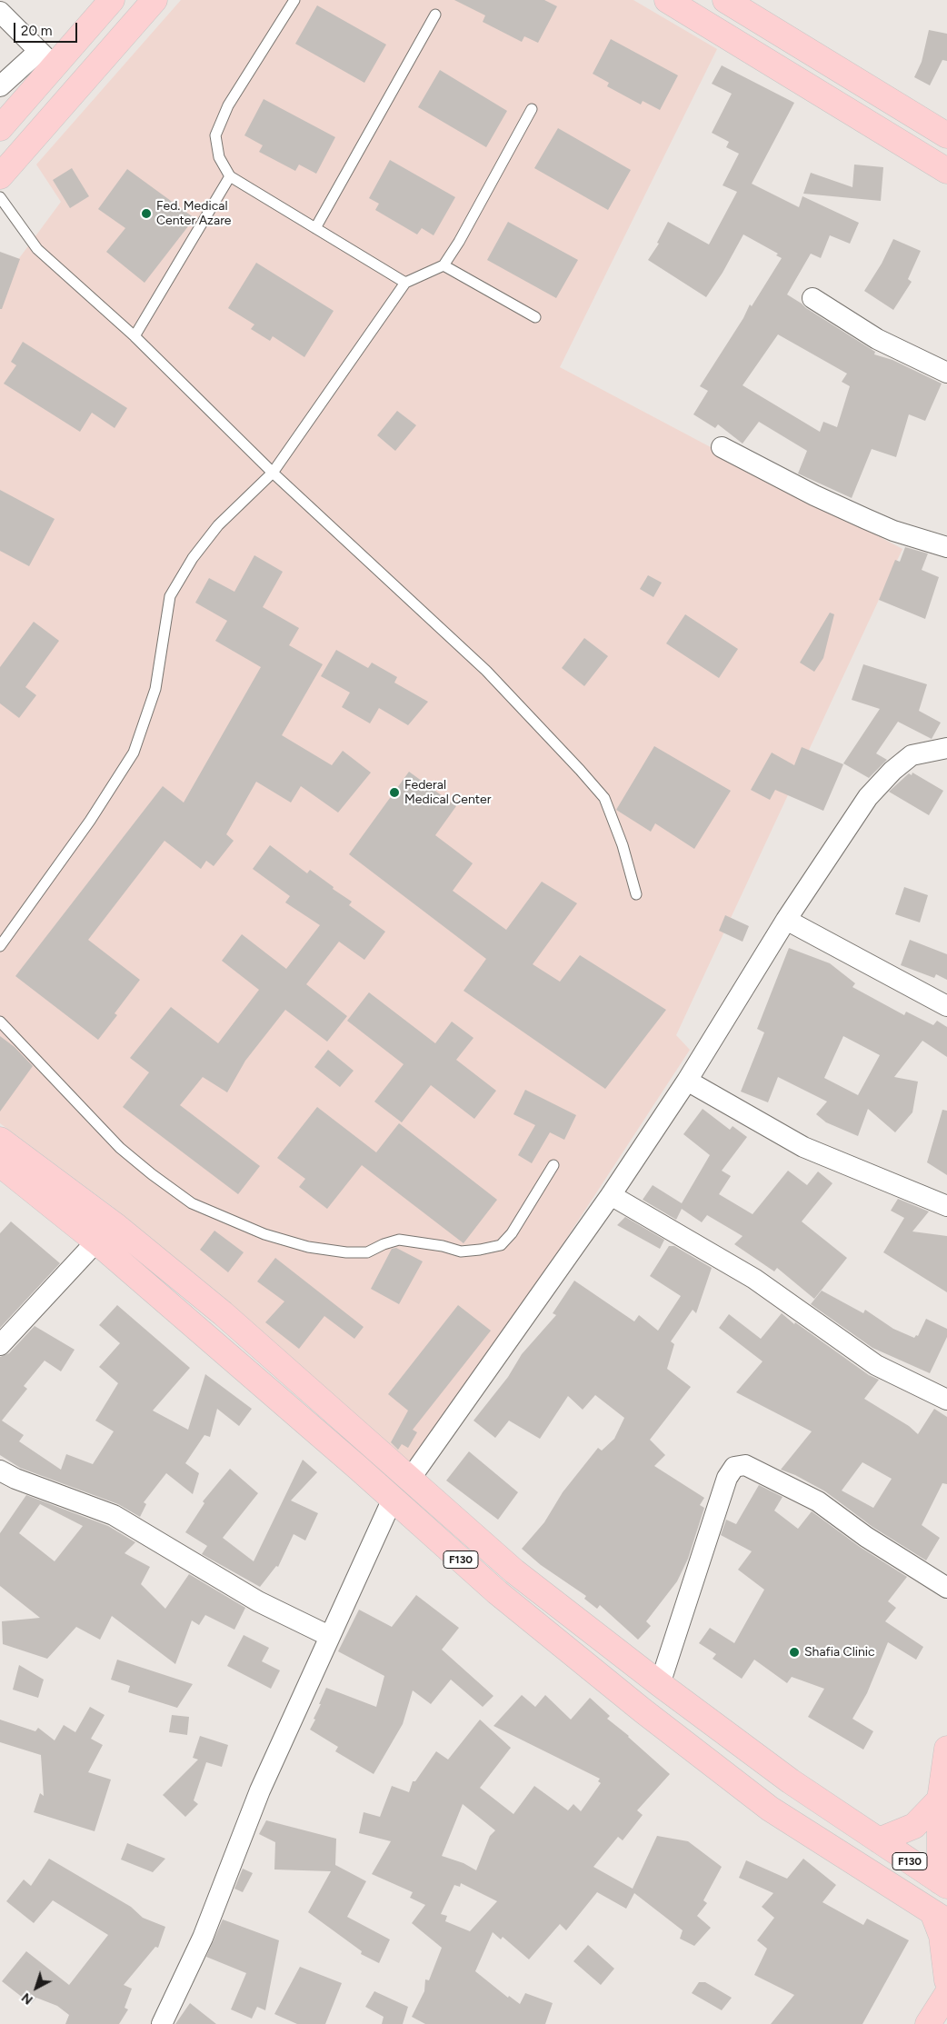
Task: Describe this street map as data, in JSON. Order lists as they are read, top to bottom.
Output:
{
  "streets": {
    "main road": ["F130"]
  },
  "places": ["Fed. Medical Center Azare", "Federal Medical Center", "Shafia Clinic"],
  "scale_bar": "20 m",
  "north": "bottom left"
}
